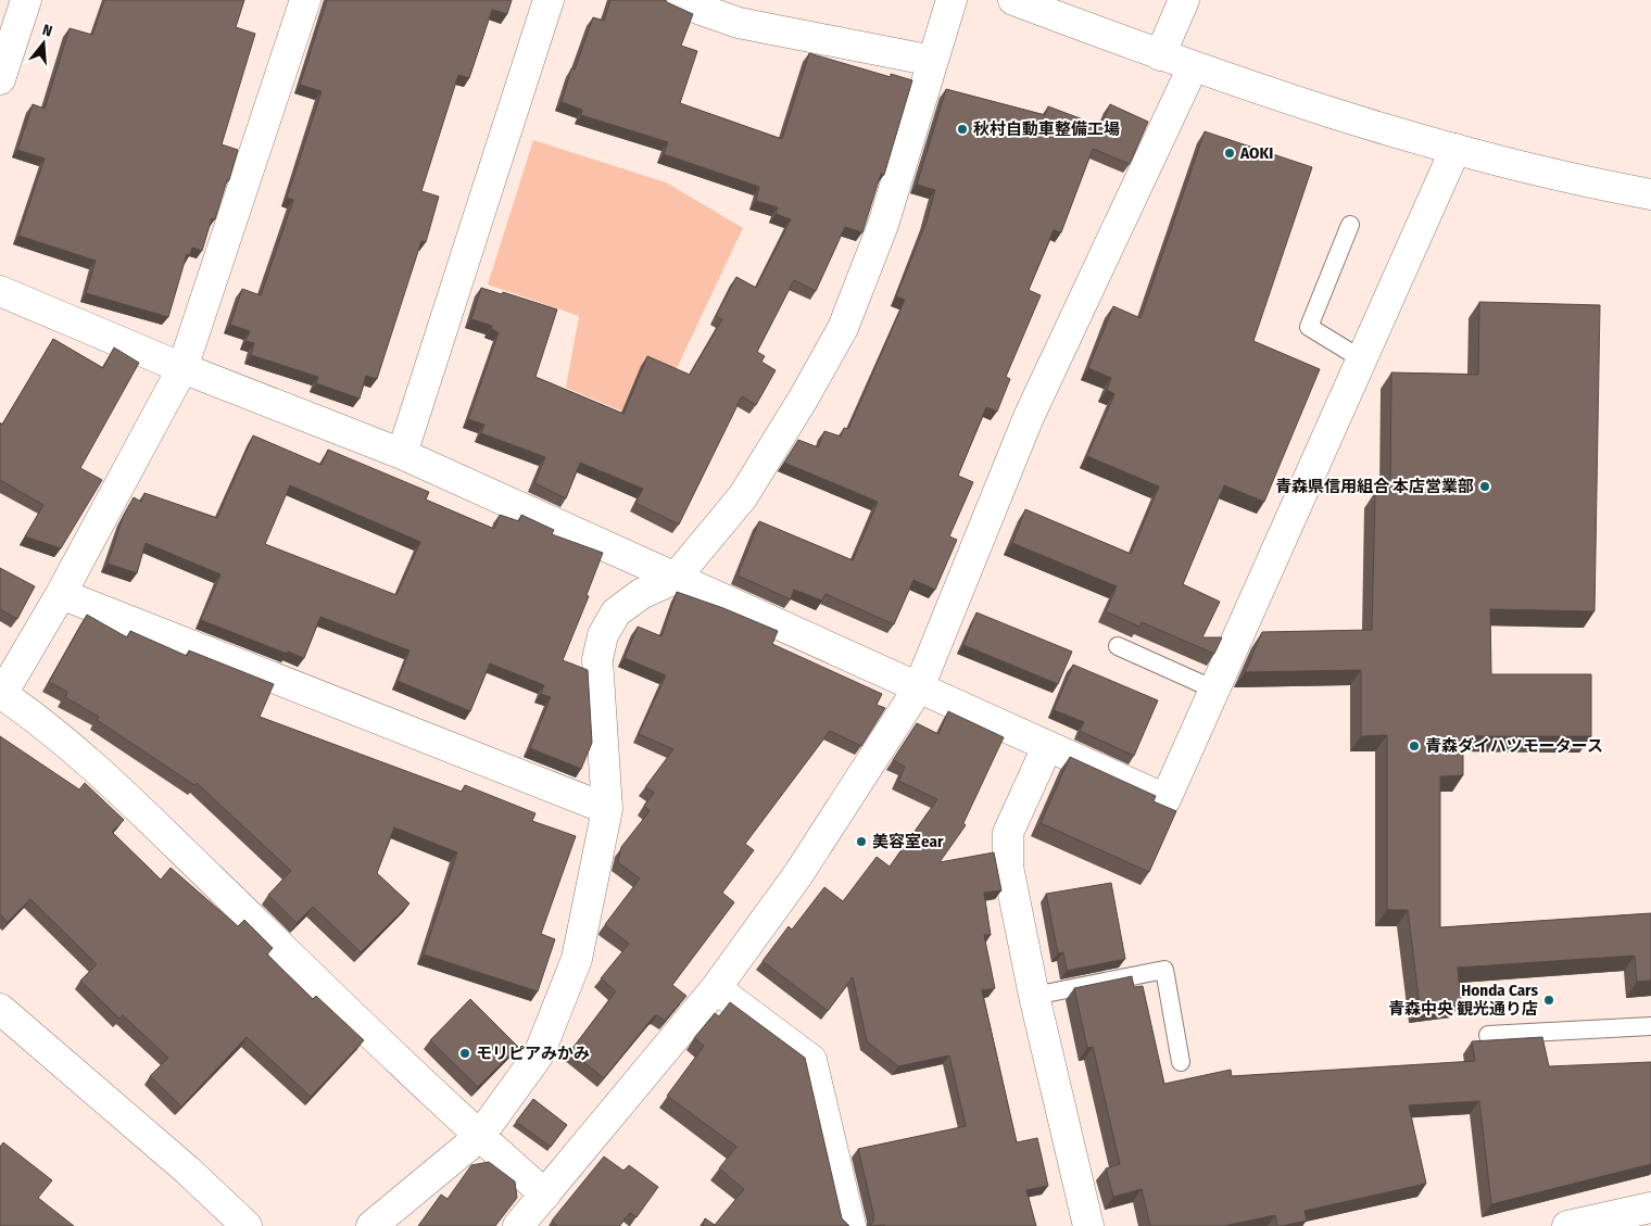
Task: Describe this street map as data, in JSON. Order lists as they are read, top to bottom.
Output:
{
  "places": [
    "秋村自動車整備工場",
    "AOKI",
    "青森県信用組合 本店営業部",
    "青森ダイハツモータース",
    "美容室ear",
    "Honda Cars 青森中央 観光通り店",
    "モリピアみかみ"
  ],
  "north": "top"
}
